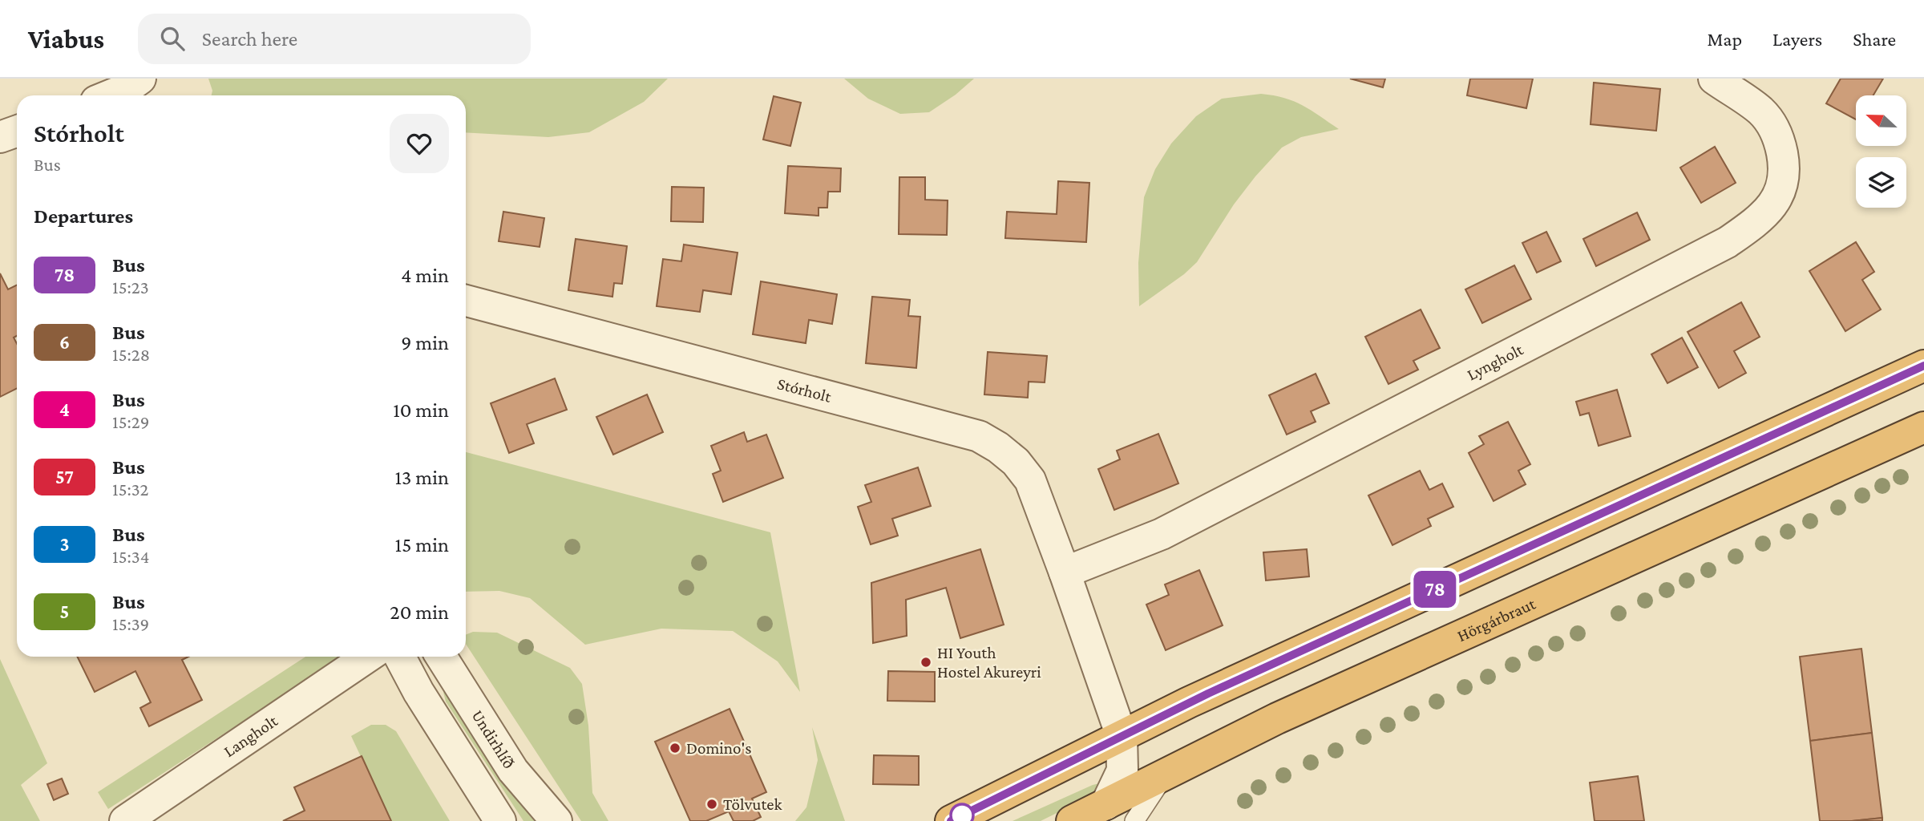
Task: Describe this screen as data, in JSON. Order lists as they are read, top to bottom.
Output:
{
  "streets": {
    "highway": ["Hörgárbraut"],
    "street": [
      "Lyngholt",
      "Stórholt",
      "Langholt",
      "Undirhlíð"
    ]
  },
  "crossings": [
    ["Lyngholt", "Stórholt"],
    ["Stórholt", "Hörgárbraut"]
  ],
  "places": ["HI Youth Hostel Akureyri", "Domino's", "Tölvutek"],
  "lines": ["bus line 78"],
  "north": "left",
  "page": {
    "header": "Viabus",
    "search": "Search here",
    "nav": ["Map", "Layers", "Share"],
    "on_map": "78",
    "heading": [
      ["Stórholt", "Bus"],
      "Departures"
    ],
    "list": [
      {
        "mark": "78",
        "name": "Bus",
        "note": "15:23",
        "value": "4 min"
      },
      {
        "mark": "6",
        "name": "Bus",
        "note": "15:28",
        "value": "9 min"
      },
      {
        "mark": "4",
        "name": "Bus",
        "note": "15:29",
        "value": "10 min"
      },
      {
        "mark": "57",
        "name": "Bus",
        "note": "15:32",
        "value": "13 min"
      },
      {
        "mark": "3",
        "name": "Bus",
        "note": "15:34",
        "value": "15 min"
      },
      {
        "mark": "5",
        "name": "Bus",
        "note": "15:39",
        "value": "20 min"
      }
    ]
  }
}
